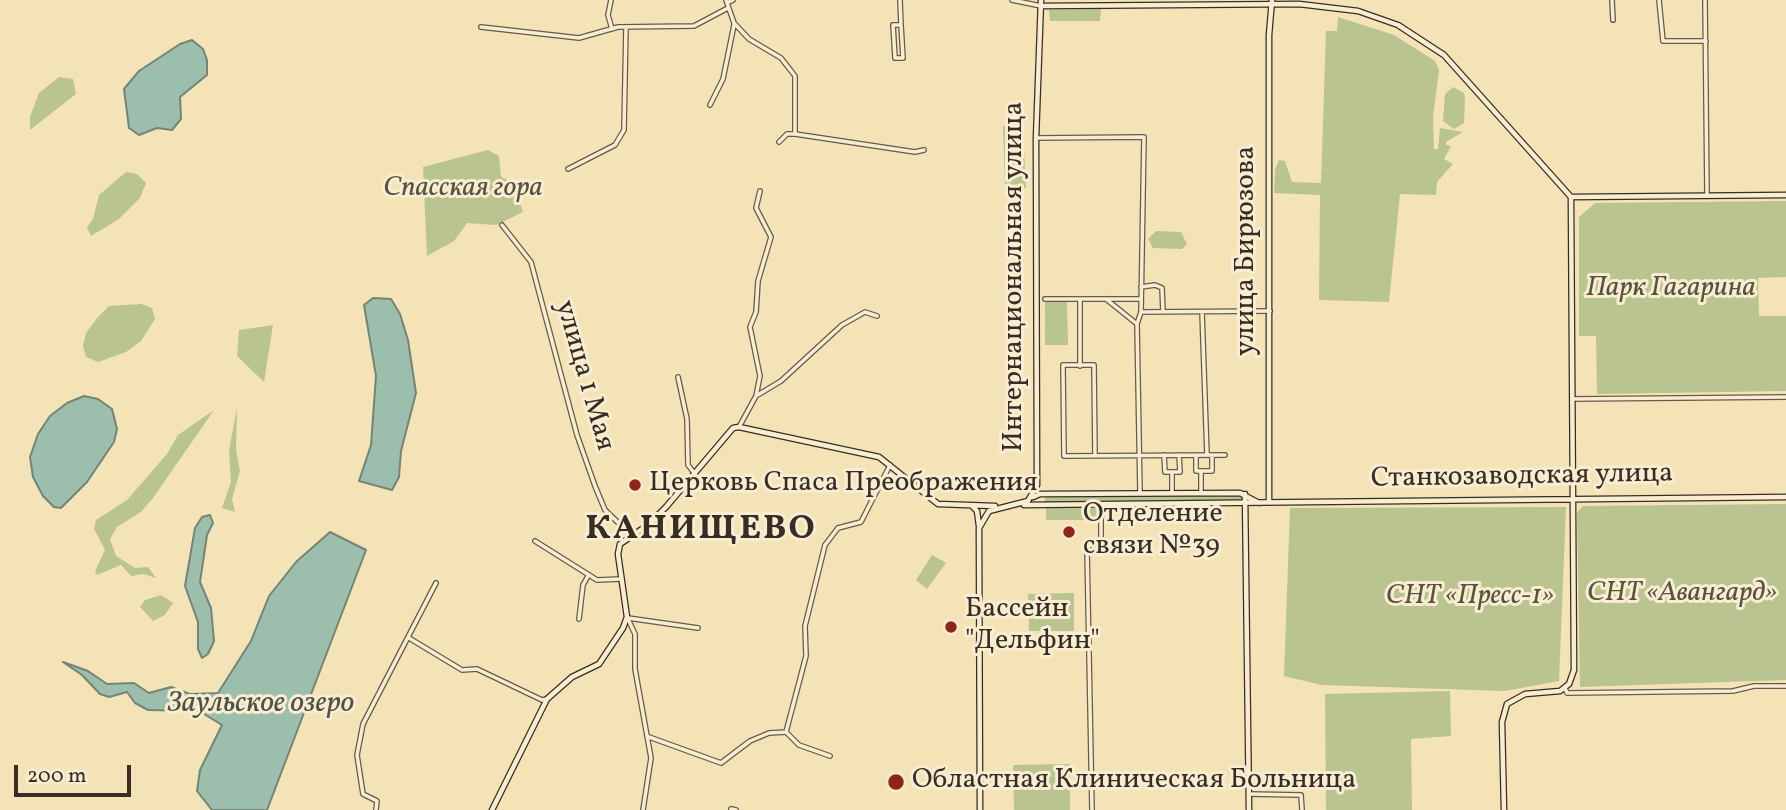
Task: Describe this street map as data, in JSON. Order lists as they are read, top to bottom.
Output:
{
  "streets": {
    "street": [
      "улица Бирюзова",
      "Интернациональная улица",
      "улица 1 Мая",
      "Станкозаводская улица"
    ]
  },
  "crossings": [
    ["улица Бирюзова", "Станкозаводская улица"]
  ],
  "districts": ["КАНИЩЕВО"],
  "water": ["Заульское озеро"],
  "parks": [
    "Спасская гора",
    "Парк Гагарина",
    "СНТ «Авангард»",
    "СНТ «Пресс-1»"
  ],
  "places": [
    "Церковь Спаса Преображения",
    "Отделение связи №39",
    "Бассейн \"Дельфин\"",
    "Областная Клиническая Больница"
  ],
  "scale_bar": "200 m"
}
